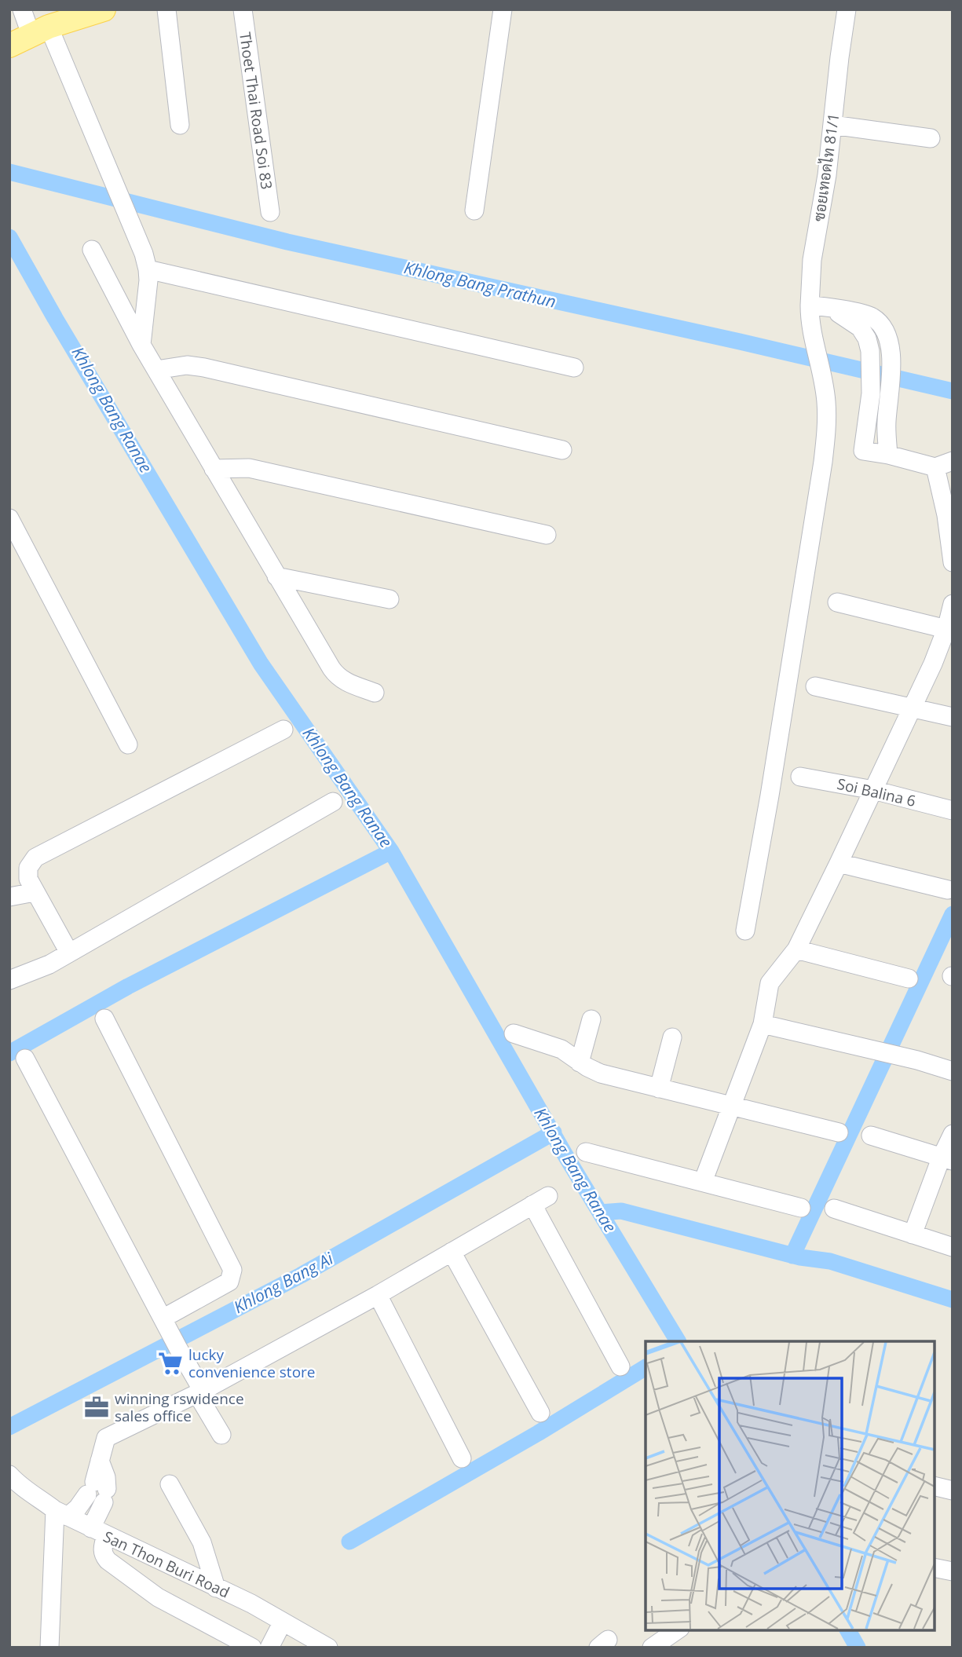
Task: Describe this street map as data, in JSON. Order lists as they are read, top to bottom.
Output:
{
  "streets": {
    "street": [
      "Thoet Thai Road Soi 83",
      "ซอยเทอดไท 81/1",
      "Soi Balina 6",
      "San Thon Buri Road"
    ]
  },
  "water": ["Khlong Bang Prathun", "Khlong Bang Ranae", "Khlong Bang Ai"],
  "places": {
    "supermarket": ["lucky convenience store"],
    "office": ["winning rswidence sales office"]
  }
}
